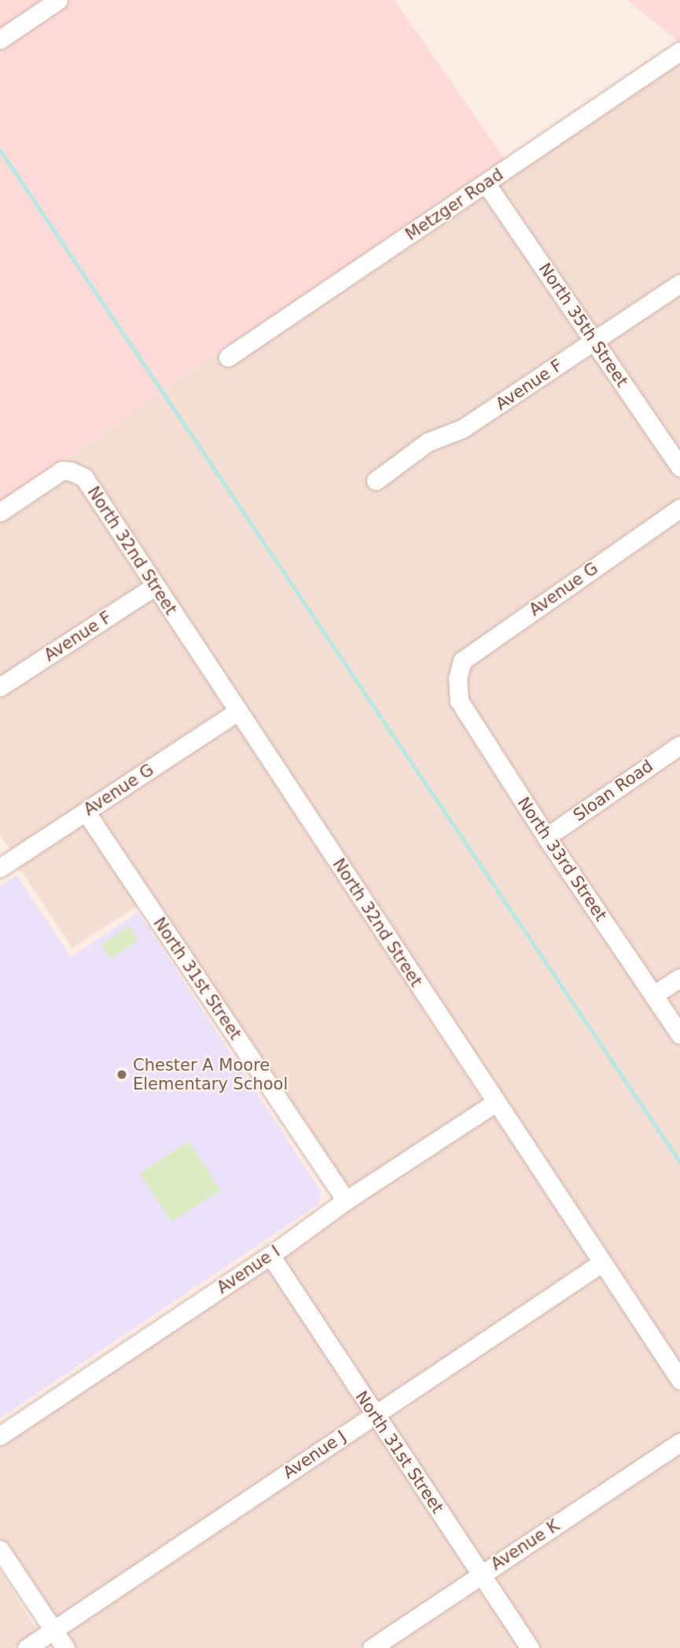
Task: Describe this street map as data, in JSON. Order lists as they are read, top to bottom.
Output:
{
  "streets": {
    "street": [
      "Metzger Road",
      "North 35th Street",
      "Avenue F",
      "North 32nd Street",
      "Avenue G",
      "Sloan Road",
      "North 33rd Street",
      "North 31st Street",
      "Avenue I",
      "Avenue J",
      "Avenue K"
    ]
  },
  "crossings": [
    ["Metzger Road", "North 35th Street"],
    ["North 35th Street", "Avenue F"],
    ["Avenue F", "North 32nd Street"],
    ["North 32nd Street", "Avenue G"],
    ["North 32nd Street", "Avenue I"],
    ["North 32nd Street", "Avenue J"],
    ["Avenue G", "North 33rd Street"],
    ["Avenue G", "North 31st Street"],
    ["Sloan Road", "North 33rd Street"],
    ["North 31st Street", "Avenue I"],
    ["North 31st Street", "Avenue J"],
    ["North 31st Street", "Avenue K"]
  ],
  "places": ["Chester A Moore Elementary School"]
}
